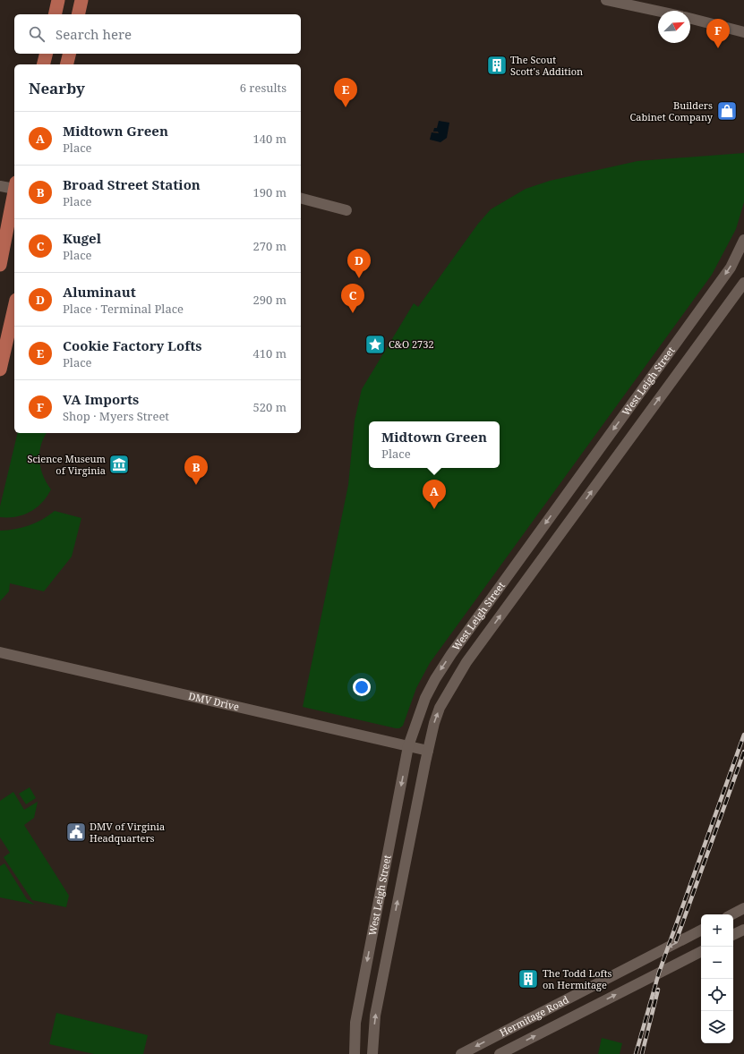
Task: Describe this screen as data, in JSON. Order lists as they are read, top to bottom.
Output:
{
  "streets": {
    "street": ["West Leigh Street", "DMV Drive", "Hermitage Road"]
  },
  "crossings": [
    ["West Leigh Street", "DMV Drive"]
  ],
  "places": {
    "building": ["The Scout Scott's Addition", "The Todd Lofts on Hermitage"],
    "shop": ["Builders Cabinet Company"],
    "place": ["C&O 2732"],
    "museum": ["Science Museum of Virginia"],
    "public building": ["DMV of Virginia Headquarters"]
  },
  "north": "top right",
  "page": {
    "search": "Search here",
    "pins": [
      "F",
      "E",
      "D",
      "C",
      "B",
      "A"
    ],
    "heading": ["Nearby", "6 results"],
    "list": [
      {
        "mark": "A",
        "name": "Midtown Green",
        "note": "Place",
        "value": "140 m"
      },
      {
        "mark": "B",
        "name": "Broad Street Station",
        "note": "Place",
        "value": "190 m"
      },
      {
        "mark": "C",
        "name": "Kugel",
        "note": "Place",
        "value": "270 m"
      },
      {
        "mark": "D",
        "name": "Aluminaut",
        "note": "Place · Terminal Place",
        "value": "290 m"
      },
      {
        "mark": "E",
        "name": "Cookie Factory Lofts",
        "note": "Place",
        "value": "410 m"
      },
      {
        "mark": "F",
        "name": "VA Imports",
        "note": "Shop · Myers Street",
        "value": "520 m"
      }
    ],
    "popup": ["Midtown Green", "Place"],
    "map_buttons": ["+", "−"]
  }
}
